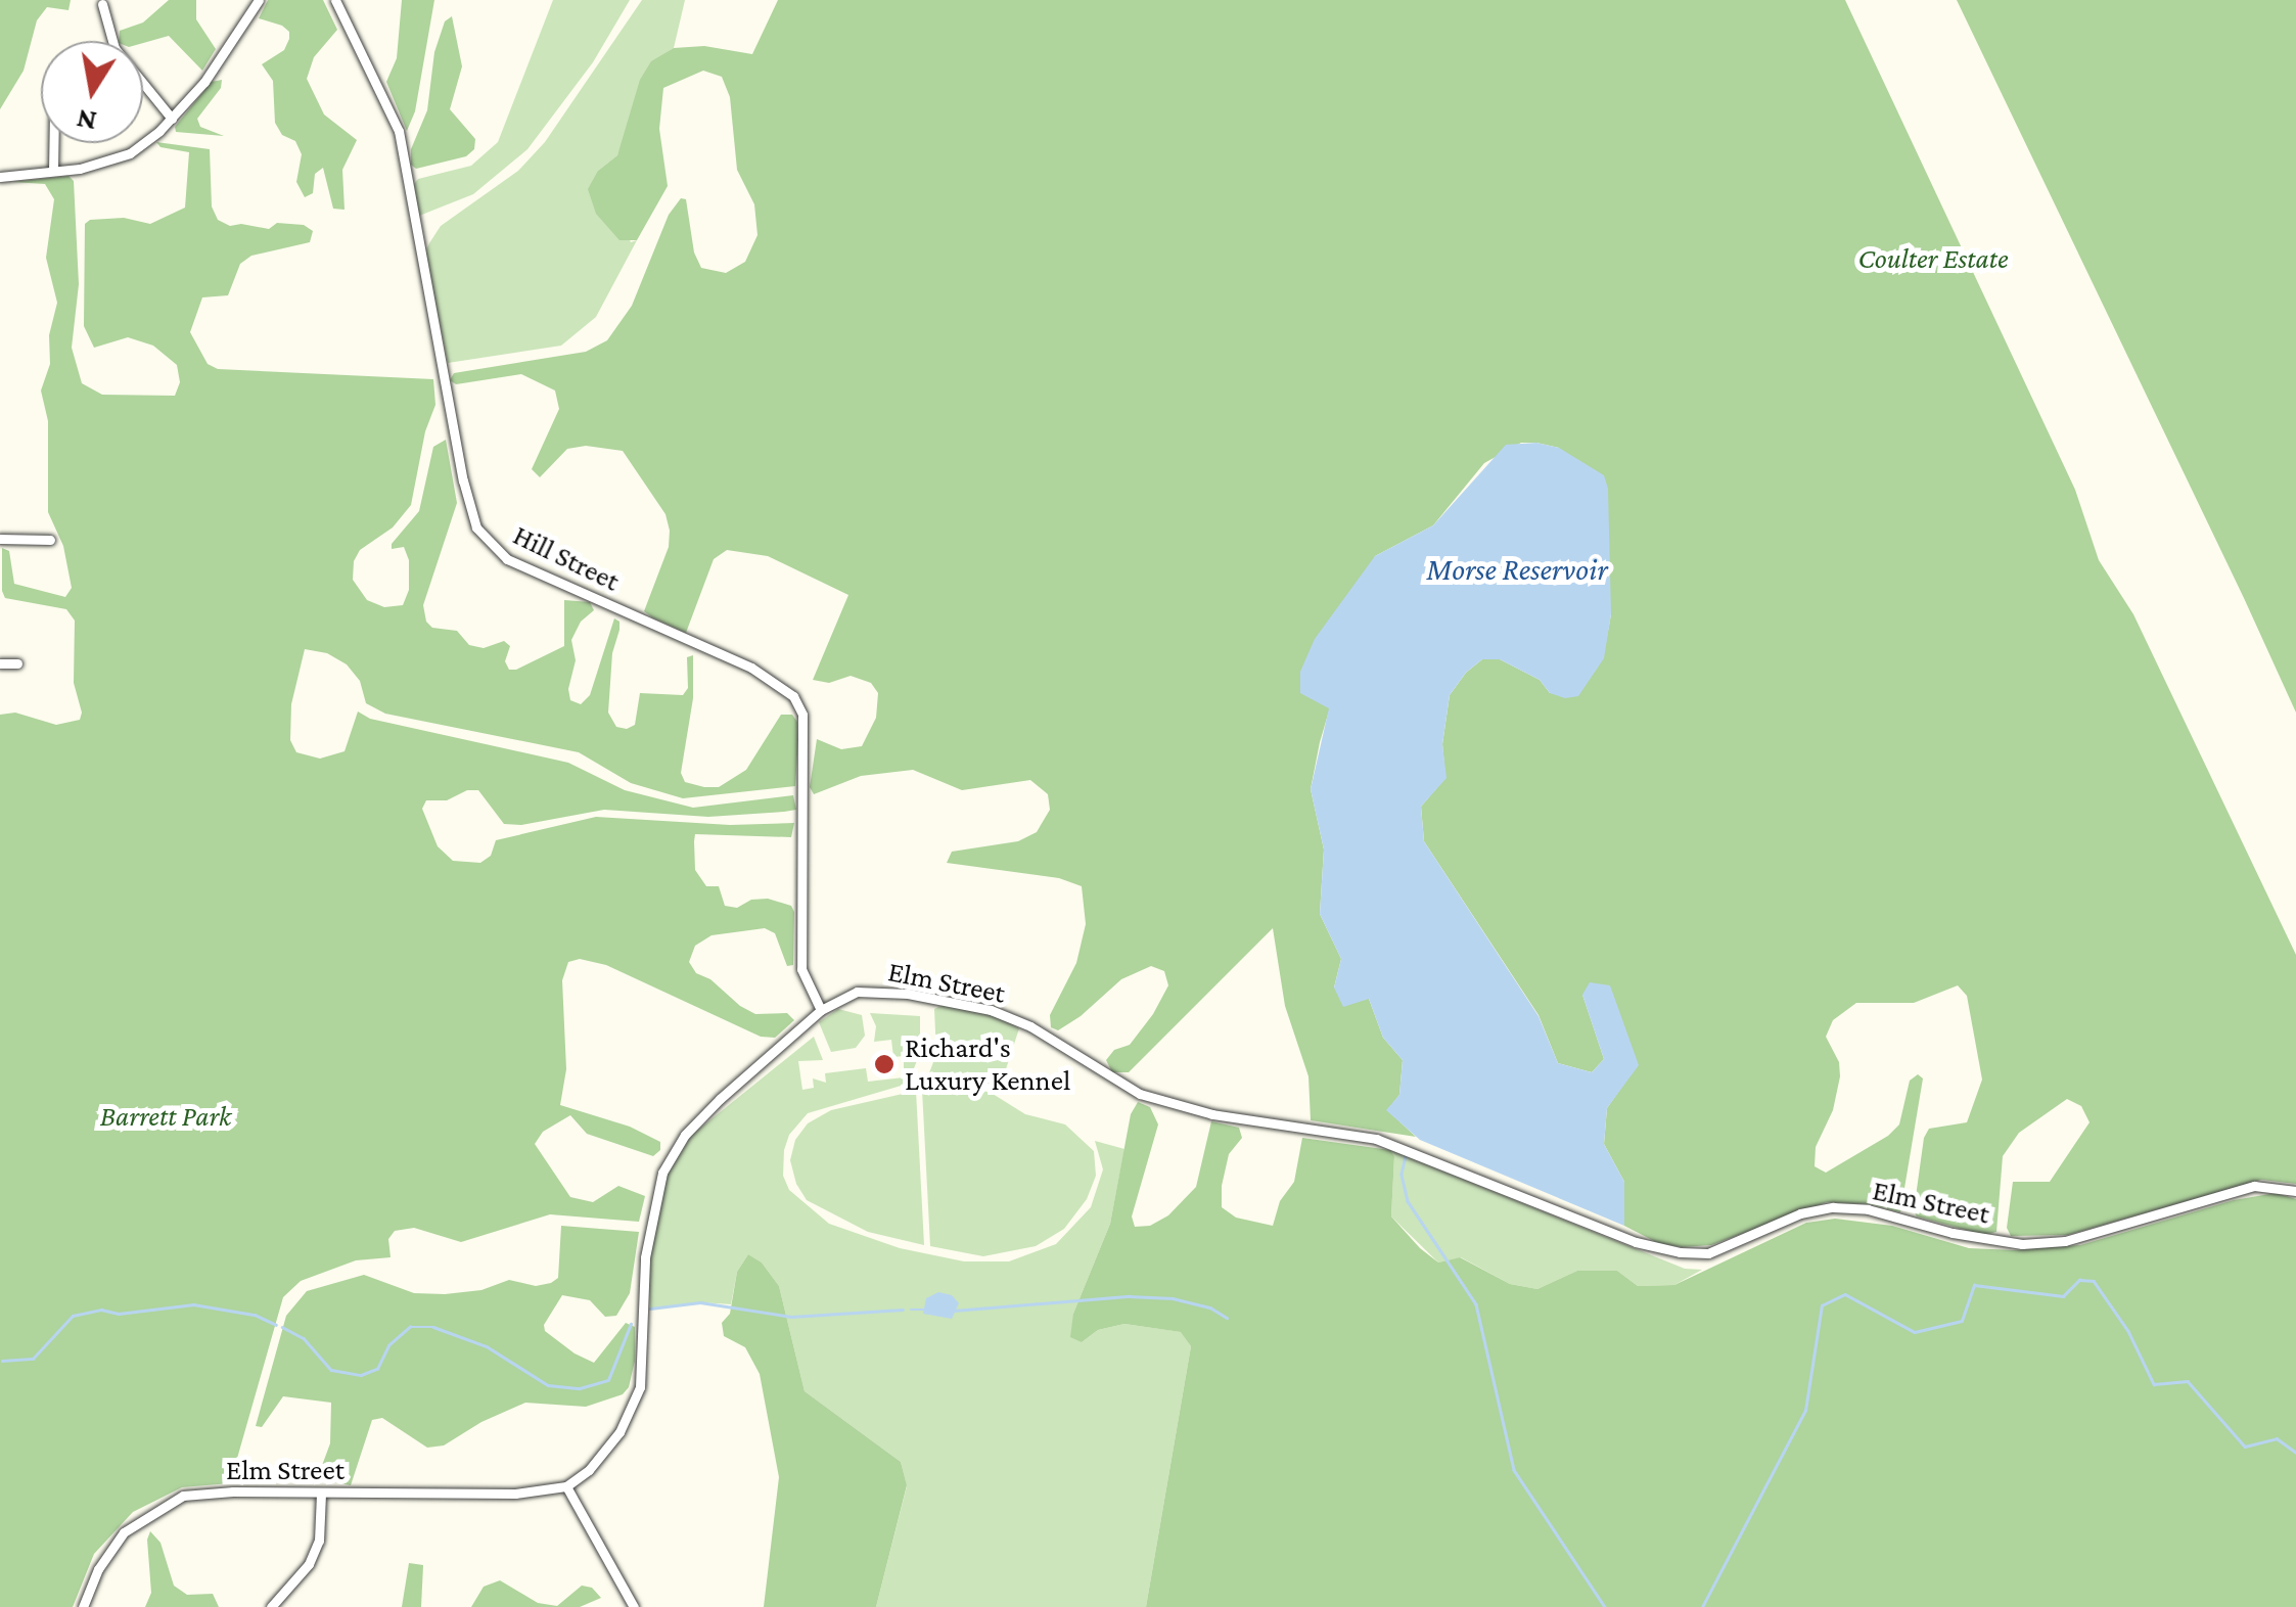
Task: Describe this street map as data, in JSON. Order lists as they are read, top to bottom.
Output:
{
  "streets": {
    "street": ["Hill Street", "Elm Street"]
  },
  "crossings": [
    ["Hill Street", "Elm Street"]
  ],
  "water": ["Morse Reservoir"],
  "parks": ["Coulter Estate", "Barrett Park"],
  "places": ["Richard's Luxury Kennel"],
  "north": "bottom"
}
